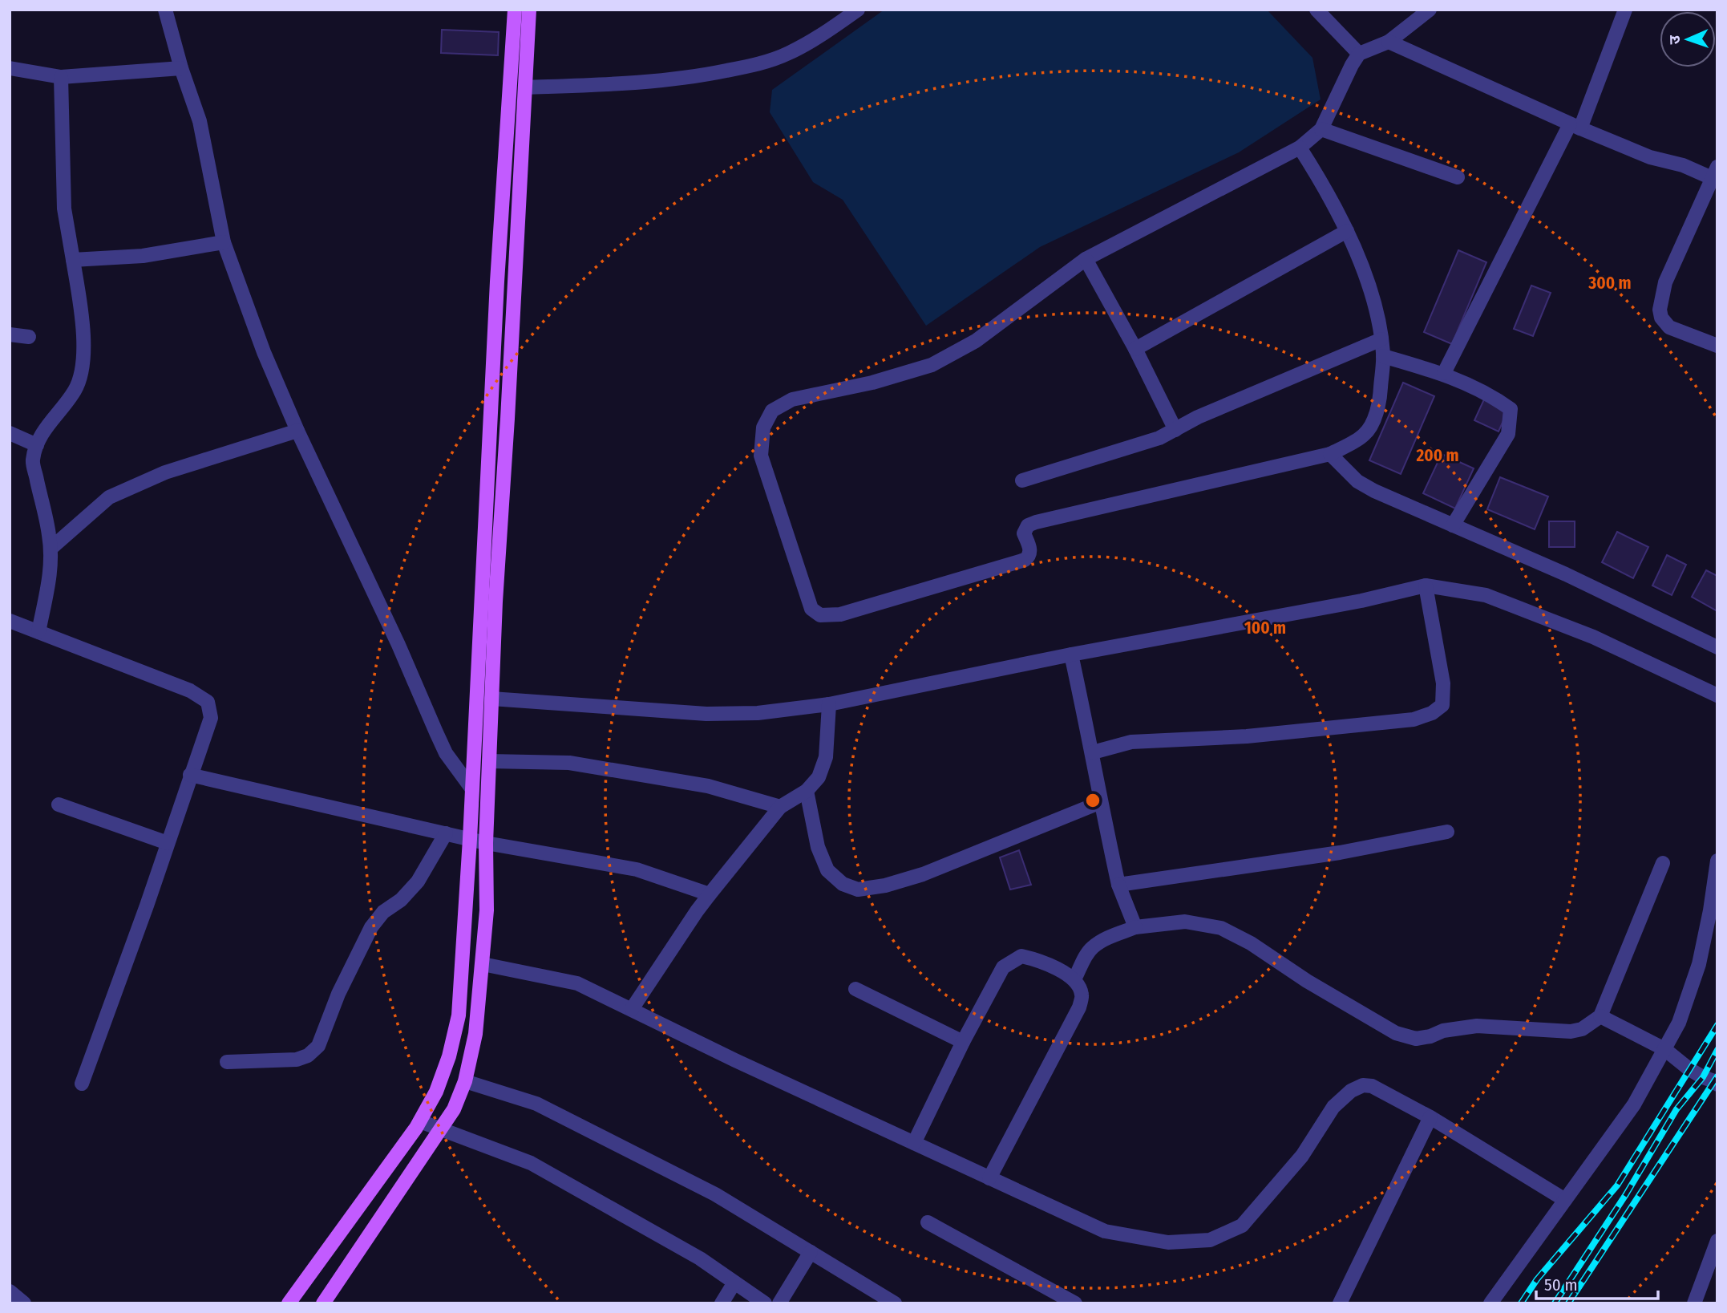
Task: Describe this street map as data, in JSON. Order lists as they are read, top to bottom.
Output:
{
  "scale_bar": "50 m",
  "north": "left",
  "rings": ["300 m", "200 m", "100 m"]
}
